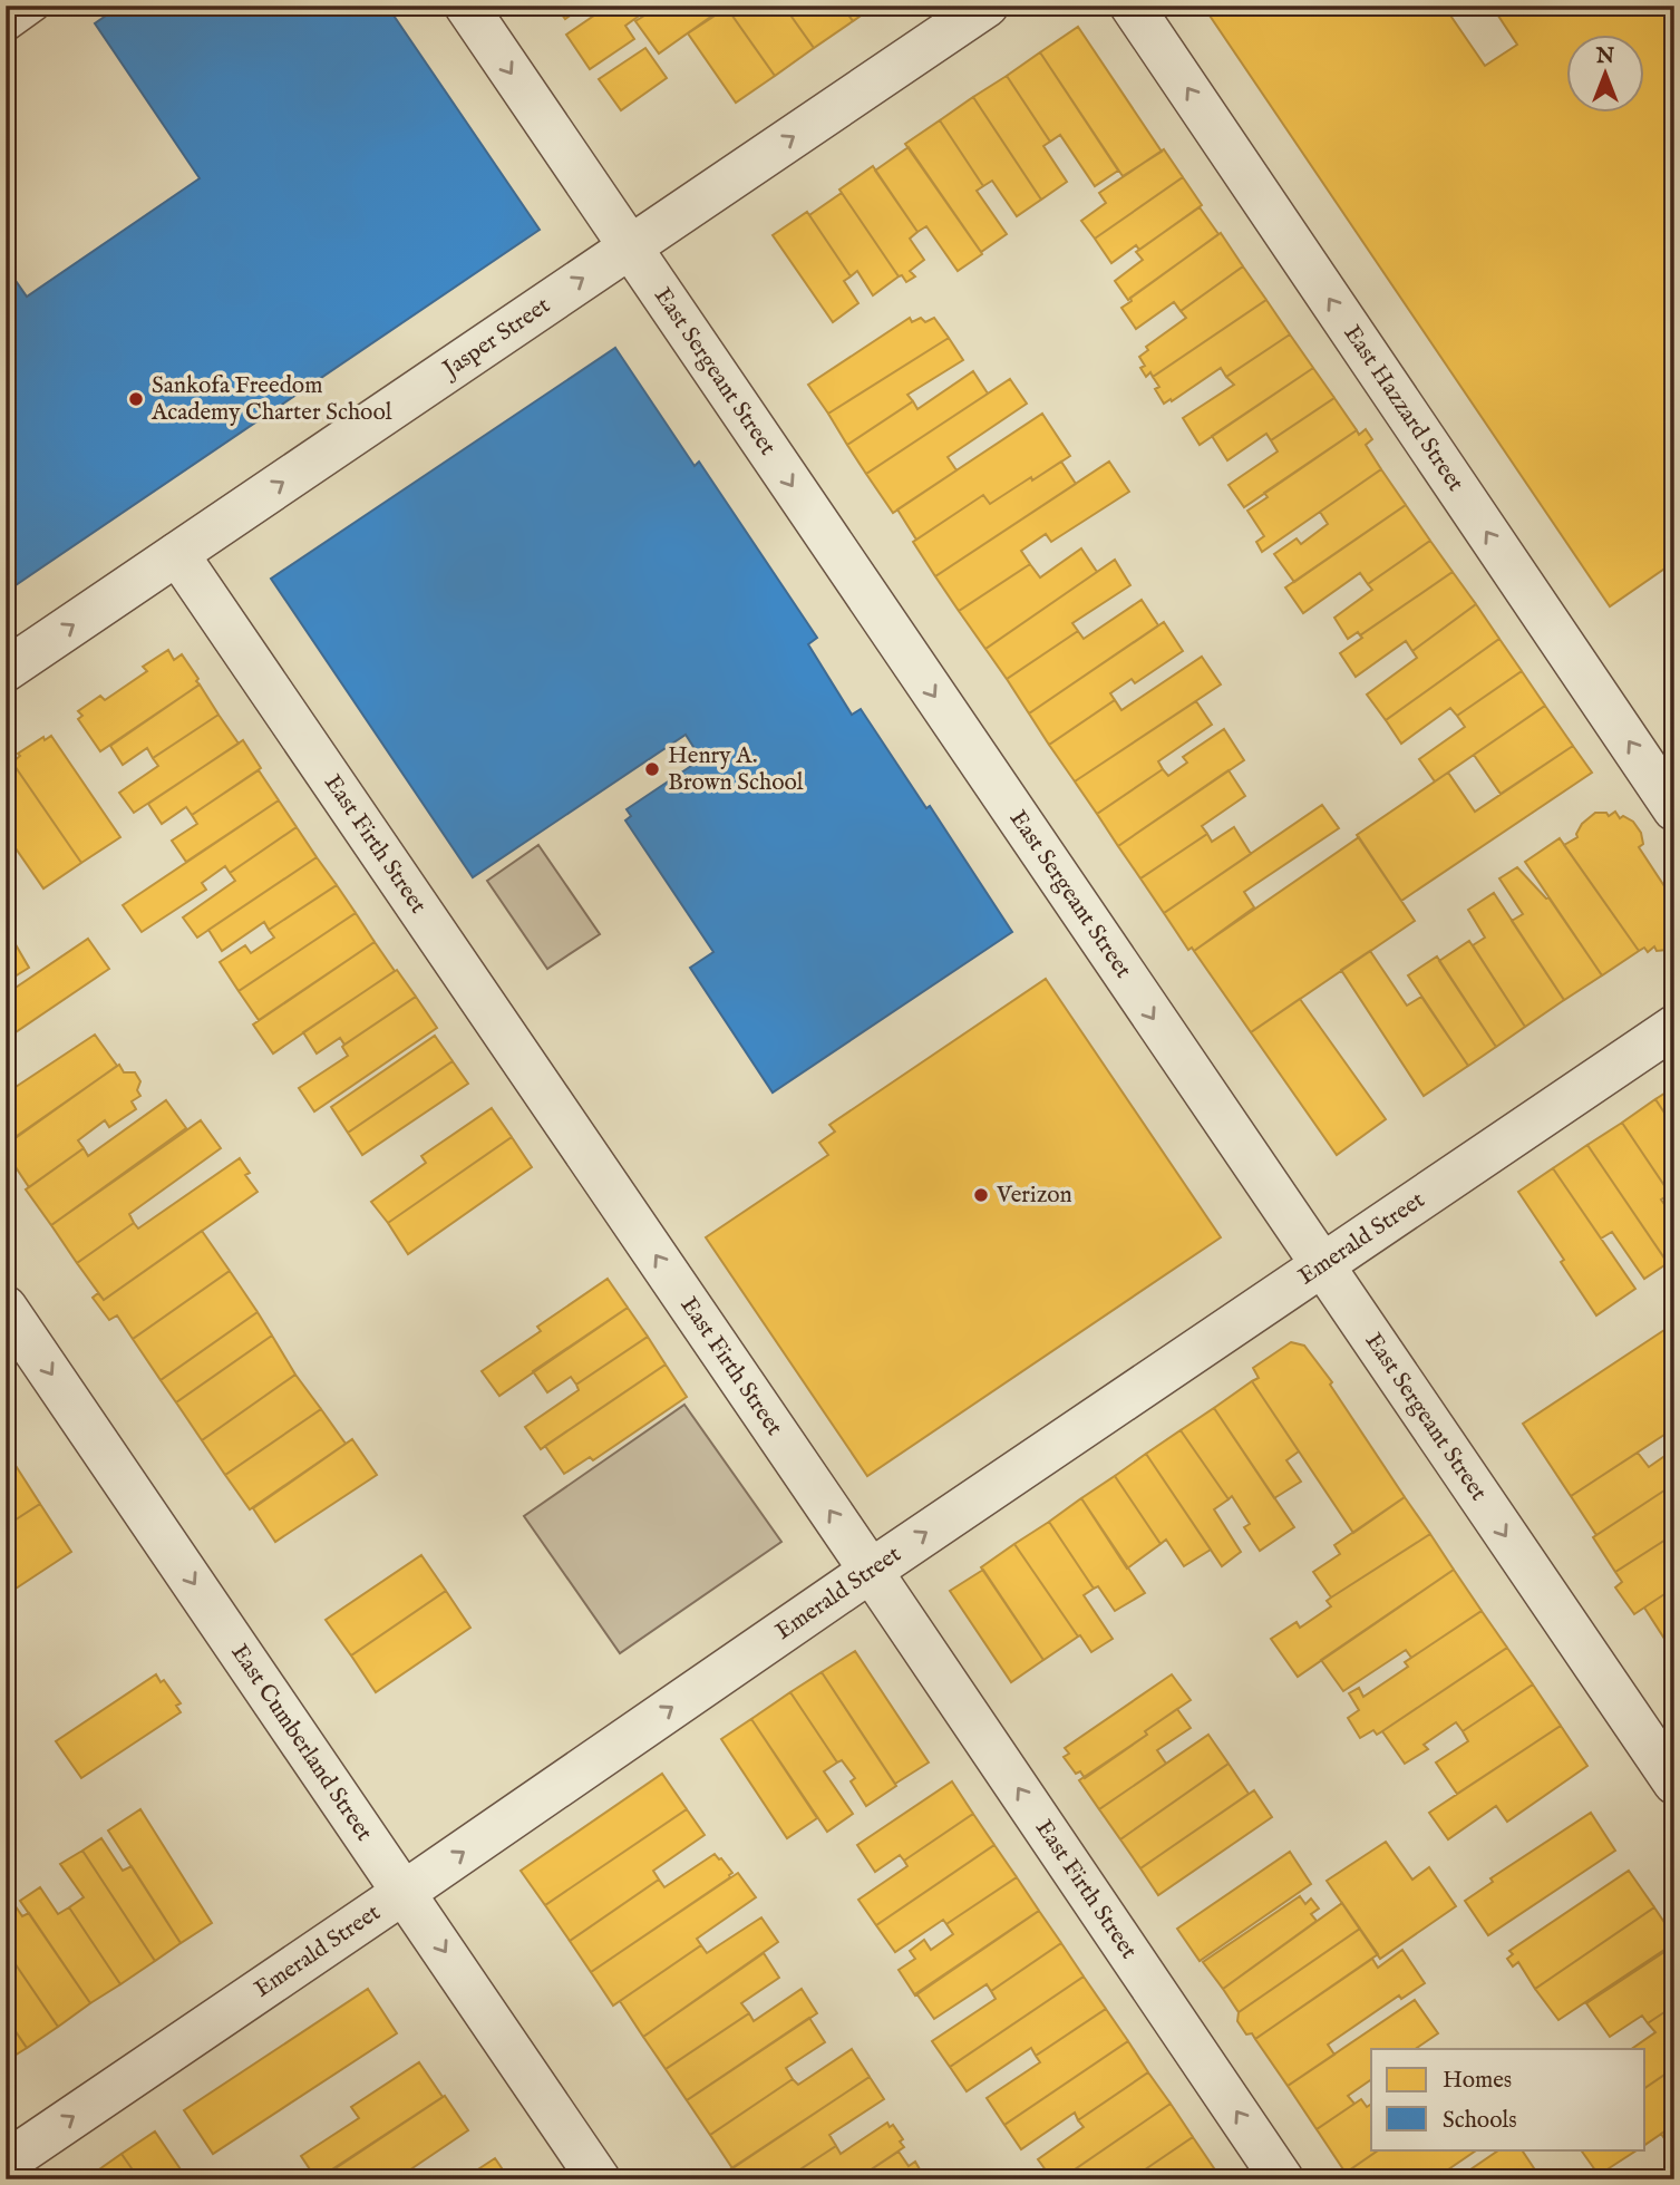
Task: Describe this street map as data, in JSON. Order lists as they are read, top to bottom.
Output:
{
  "streets": {
    "street": [
      "Jasper Street",
      "East Sergeant Street",
      "East Hazzard Street",
      "East Firth Street",
      "Emerald Street",
      "East Cumberland Street"
    ]
  },
  "crossings": [
    ["Jasper Street", "East Sergeant Street"],
    ["Jasper Street", "East Firth Street"],
    ["East Sergeant Street", "Emerald Street"],
    ["East Firth Street", "Emerald Street"],
    ["Emerald Street", "East Cumberland Street"]
  ],
  "one_way": [
    "Jasper Street",
    "East Sergeant Street",
    "East Hazzard Street",
    "East Firth Street",
    "Emerald Street",
    "East Cumberland Street"
  ],
  "places": ["Sankofa Freedom Academy Charter School", "Henry A. Brown School", "Verizon"],
  "legend": ["Homes", "Schools"],
  "north": "top"
}
